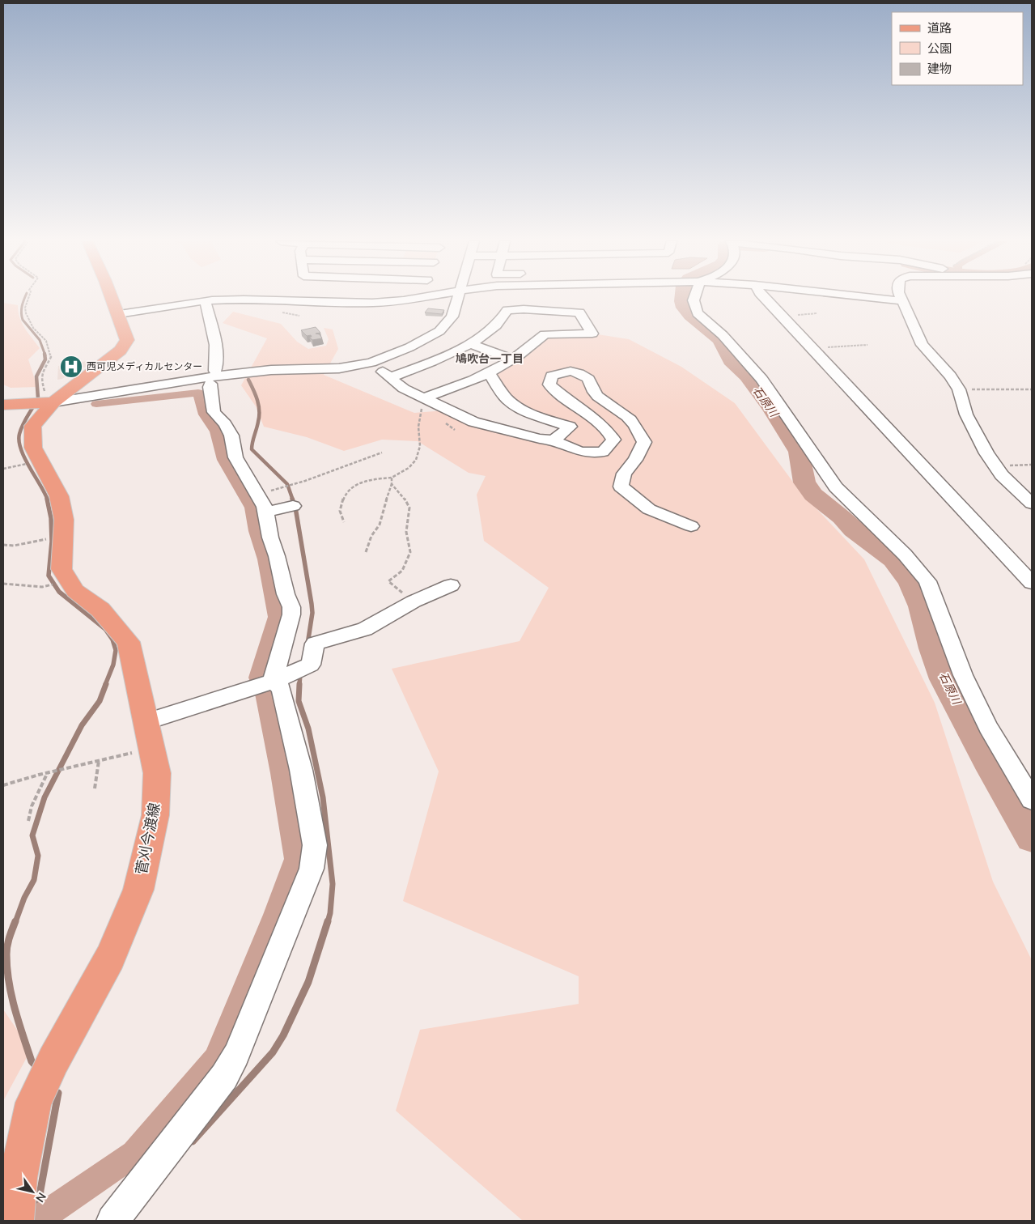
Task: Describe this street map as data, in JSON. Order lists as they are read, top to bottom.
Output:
{
  "streets": {
    "main road": ["菅刈今渡線"]
  },
  "districts": ["鳩吹台一丁目"],
  "water": ["石原川"],
  "places": {
    "hospital": ["西可児メディカルセンター"]
  },
  "legend": ["道路", "公園", "建物"],
  "north": "bottom right"
}
